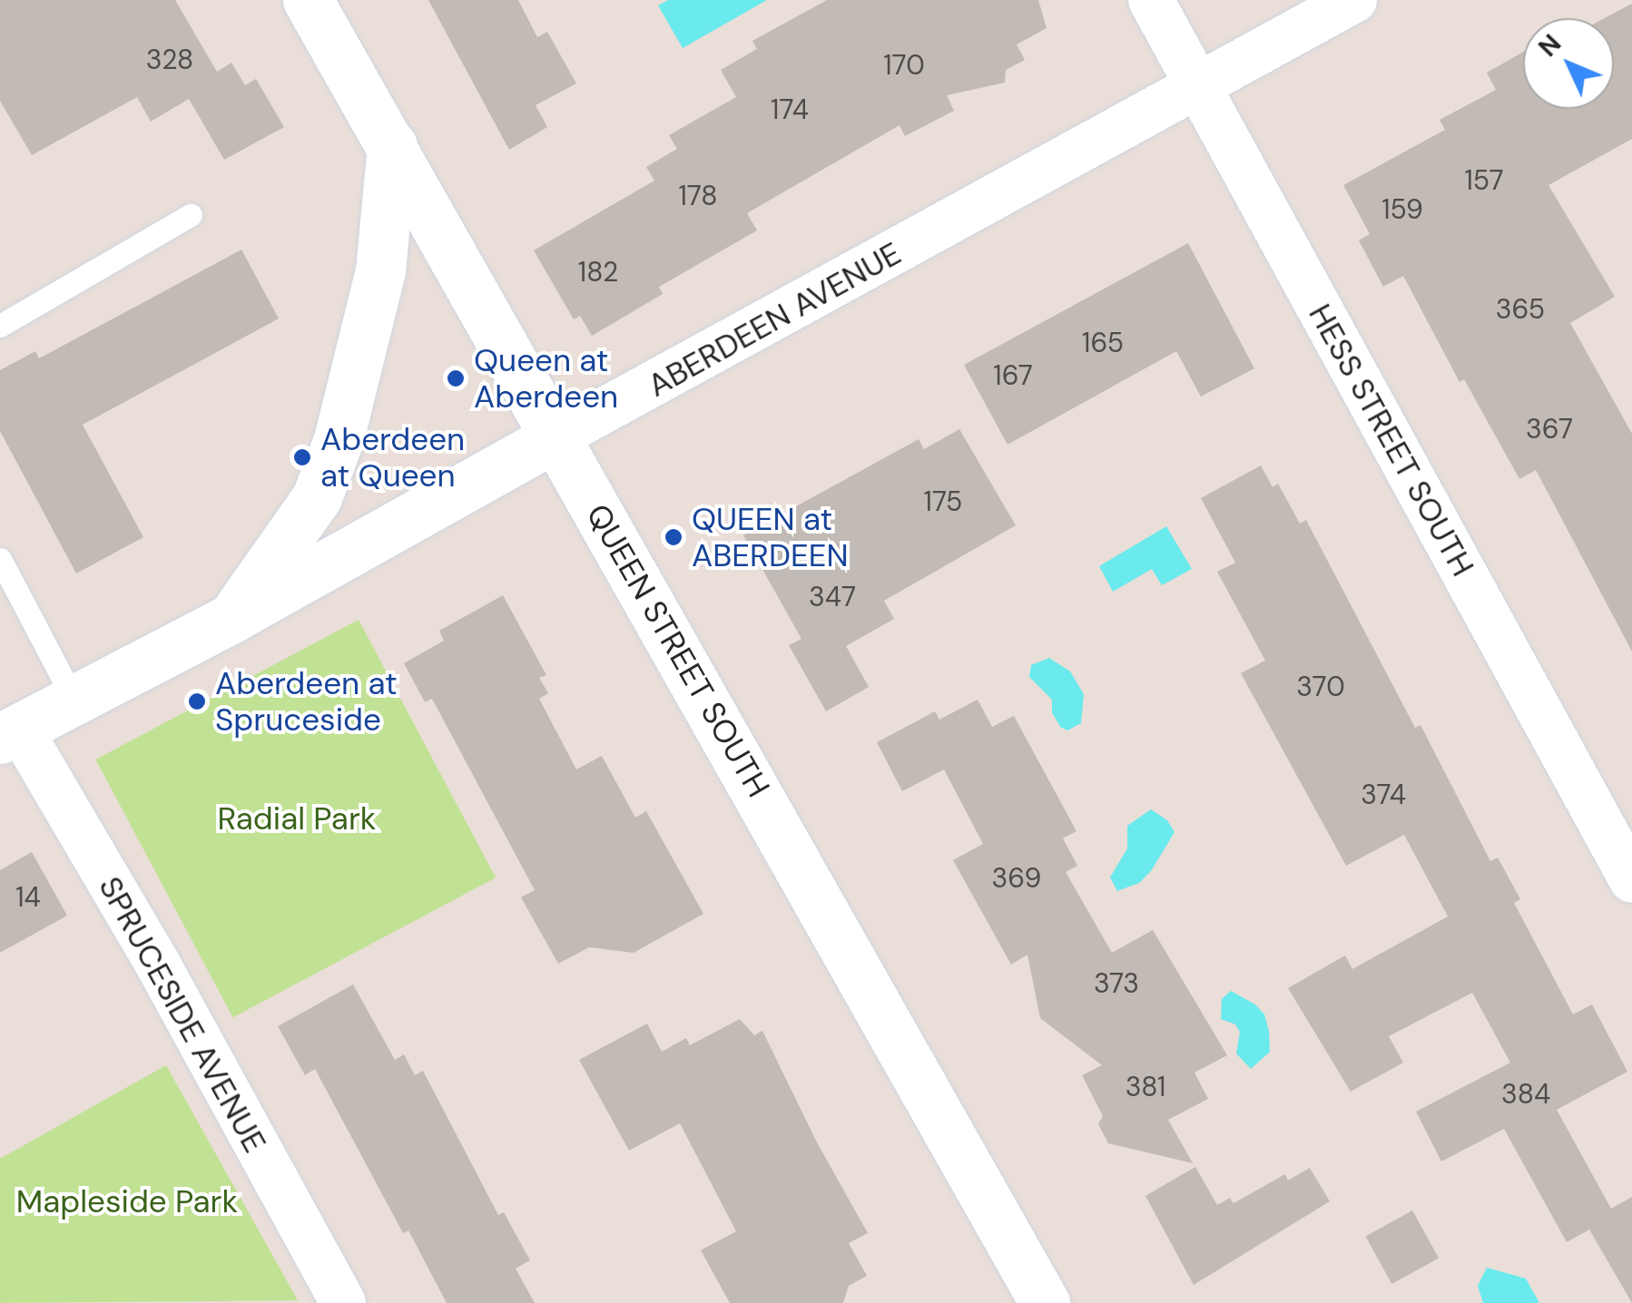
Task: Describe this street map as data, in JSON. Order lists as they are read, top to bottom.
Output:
{
  "streets": {
    "main road": ["ABERDEEN AVENUE", "QUEEN STREET SOUTH"],
    "street": ["HESS STREET SOUTH", "SPRUCESIDE AVENUE"]
  },
  "crossings": [
    ["ABERDEEN AVENUE", "HESS STREET SOUTH"],
    ["ABERDEEN AVENUE", "QUEEN STREET SOUTH"],
    ["ABERDEEN AVENUE", "SPRUCESIDE AVENUE"]
  ],
  "parks": ["Radial Park", "Mapleside Park"],
  "places": [
    "Queen at Aberdeen",
    "Aberdeen at Queen",
    "QUEEN at ABERDEEN",
    "Aberdeen at Spruceside"
  ],
  "house_numbers": [
    "328",
    "170",
    "174",
    "157",
    "178",
    "159",
    "182",
    "365",
    "165",
    "167",
    "367",
    "175",
    "347",
    "370",
    "374",
    "369",
    "14",
    "373",
    "381",
    "384"
  ],
  "north": "top left"
}
